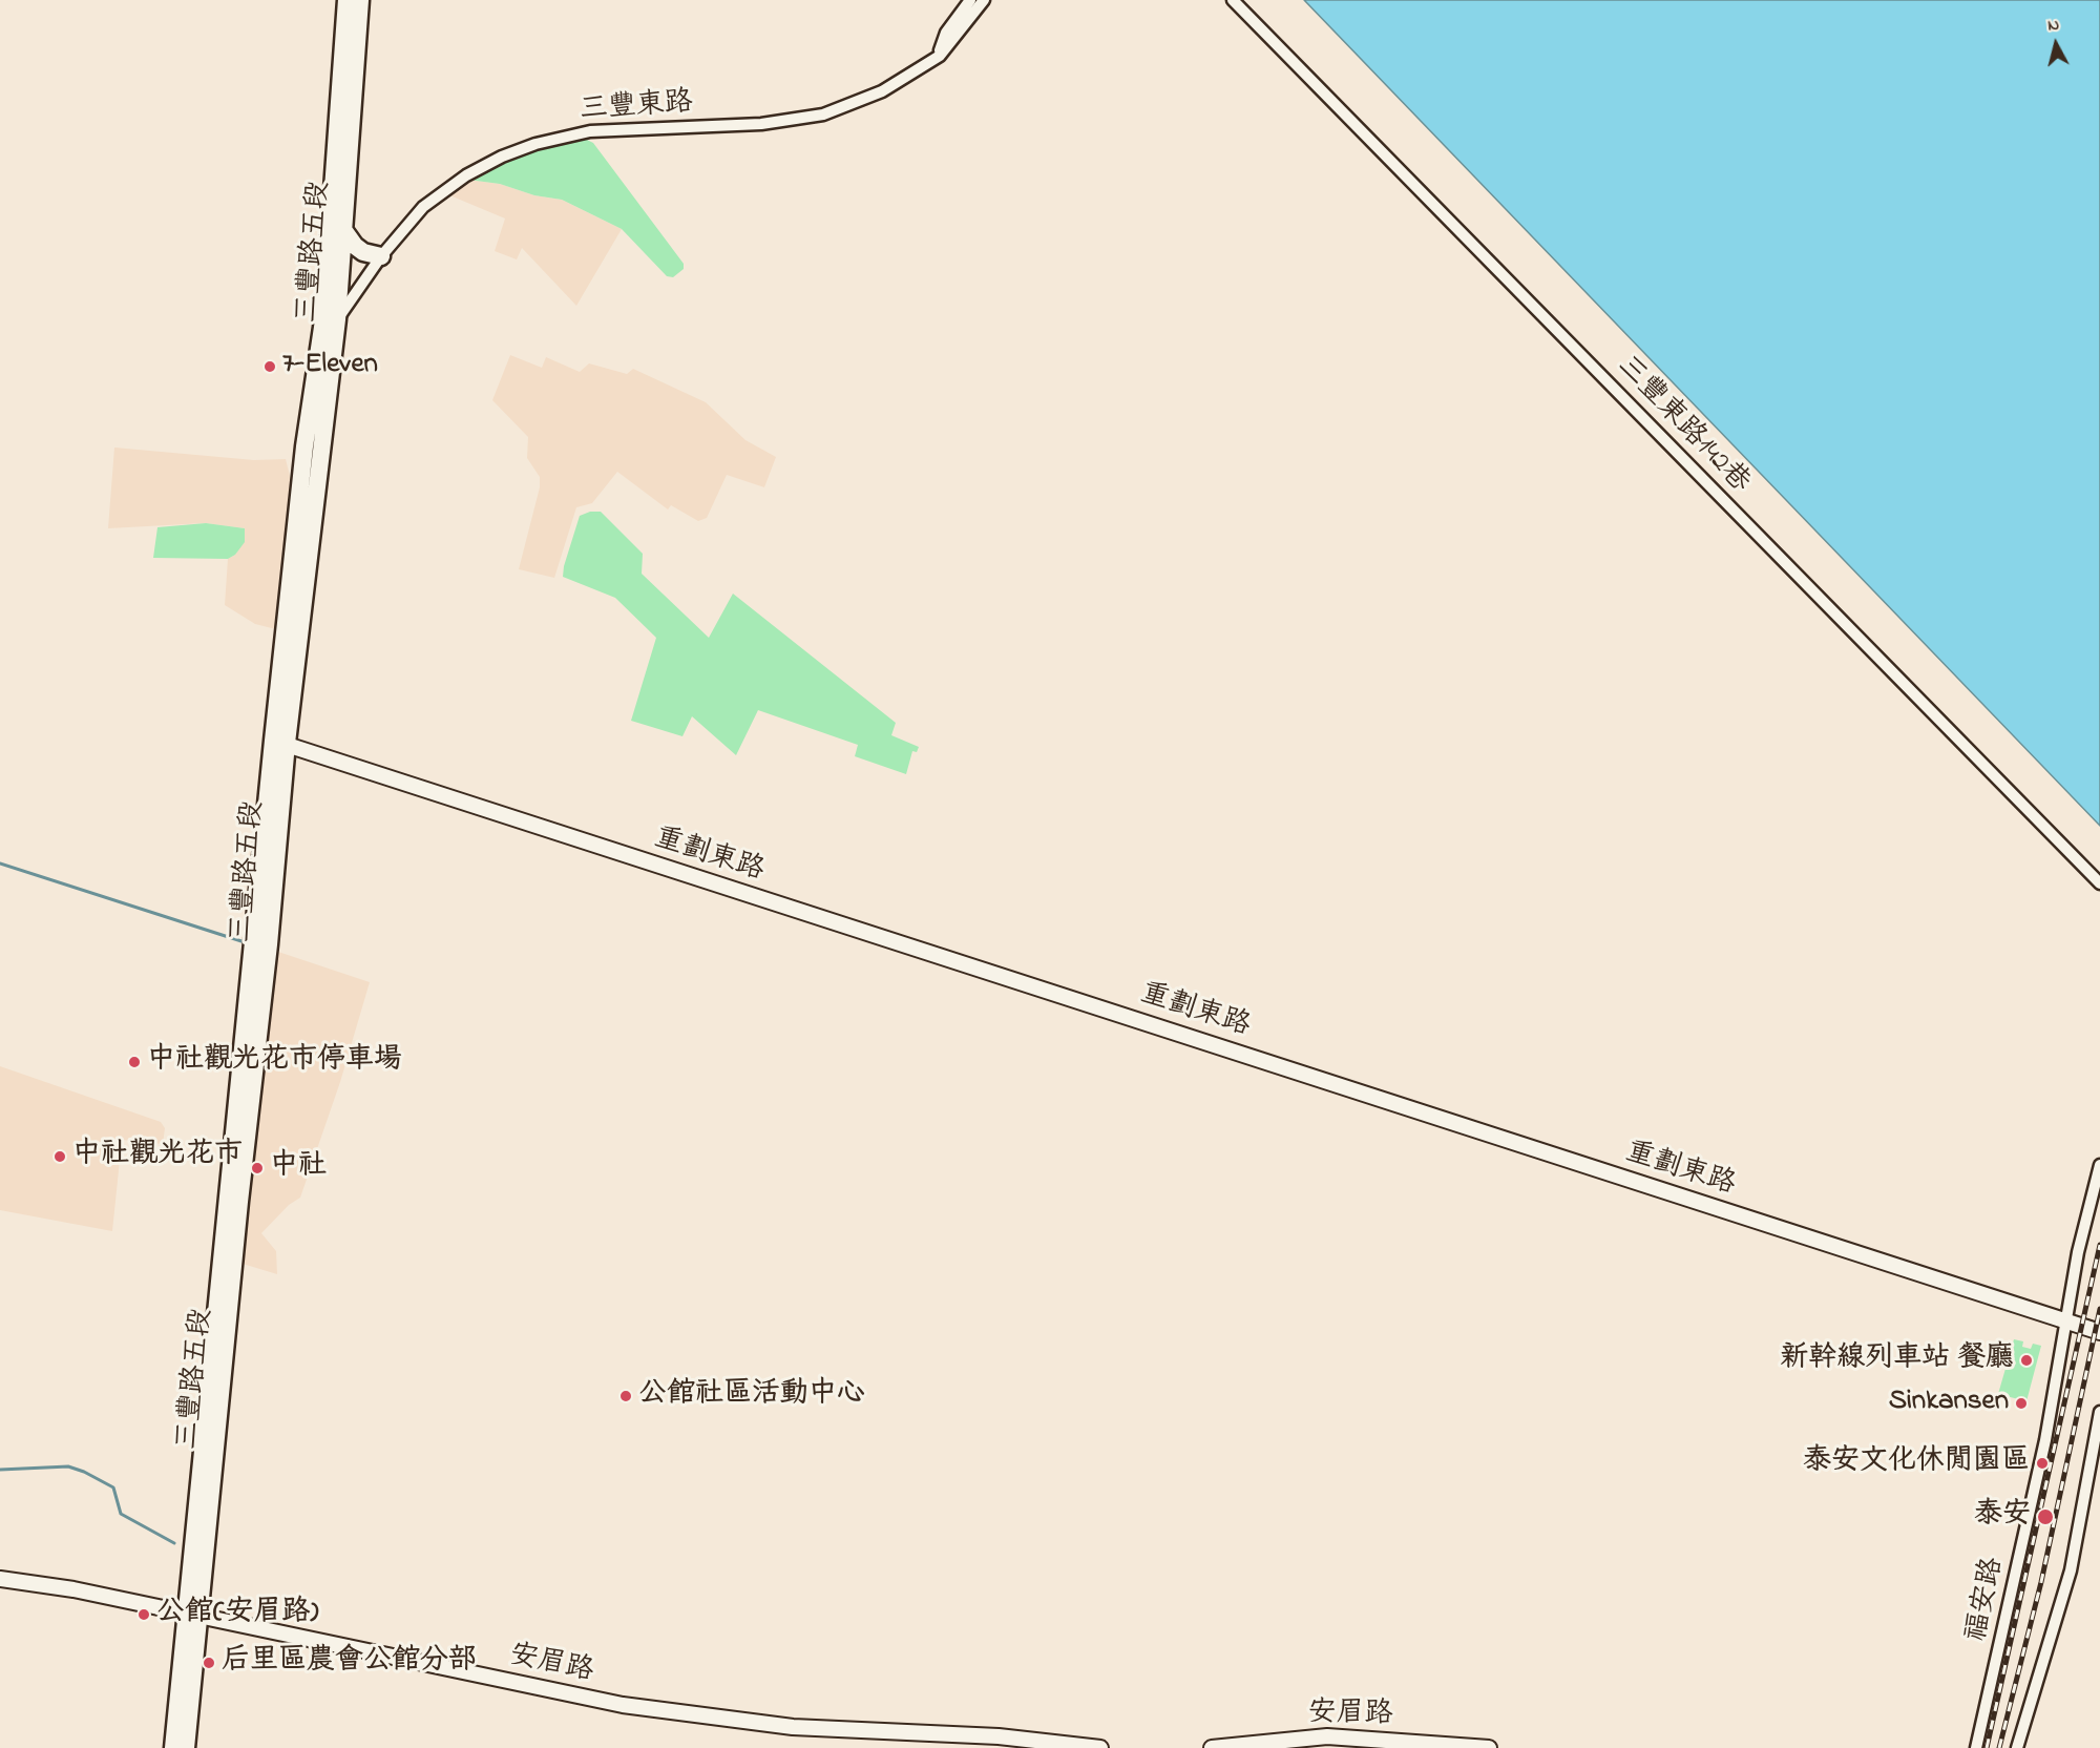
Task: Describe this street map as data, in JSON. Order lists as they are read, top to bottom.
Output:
{
  "streets": {
    "main road": ["三豐路五段"],
    "street": [
      "三豐東路",
      "三豐東路142巷",
      "重劃東路",
      "福安路",
      "安眉路"
    ]
  },
  "crossings": [
    ["三豐東路", "三豐路五段"],
    ["三豐路五段", "重劃東路"],
    ["三豐路五段", "安眉路"],
    ["重劃東路", "福安路"]
  ],
  "places": [
    "7-Eleven",
    "中社觀光花市停車場",
    "中社觀光花市",
    "中社",
    "新幹線列車站 餐廳",
    "公館社區活動中心",
    "Sinkansen",
    "泰安文化休閒園區",
    "泰安",
    "公館(安眉路)",
    "后里區農會公館分部"
  ],
  "north": "top"
}
